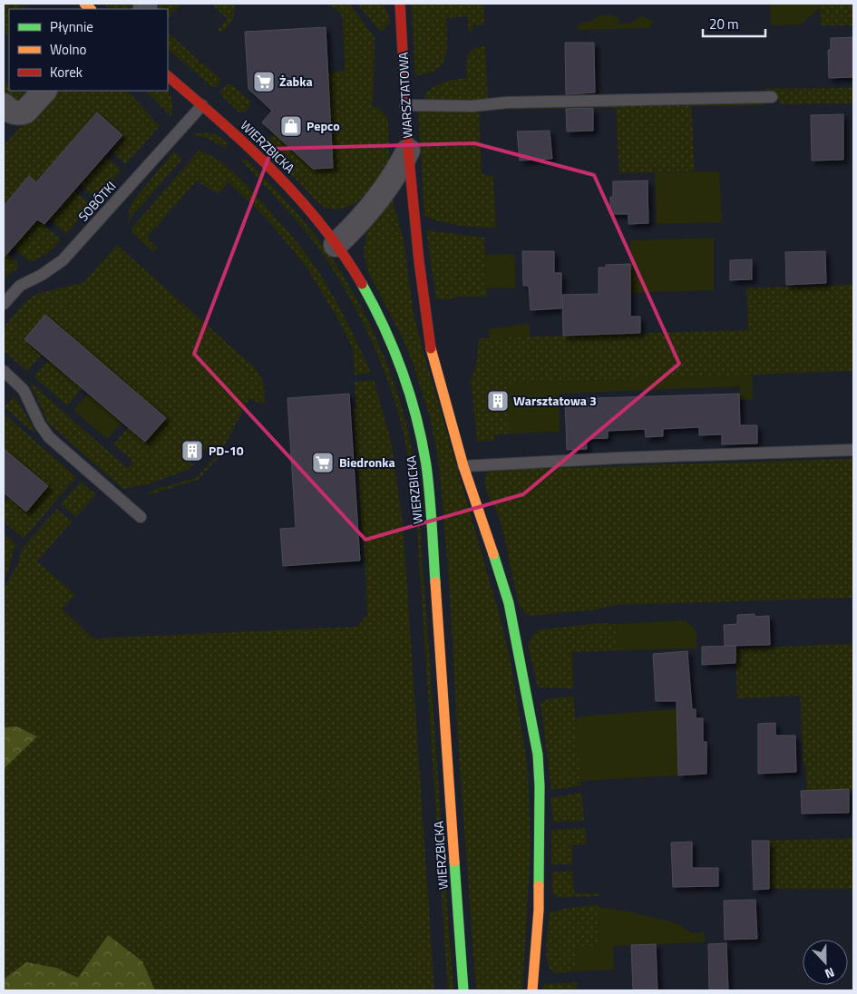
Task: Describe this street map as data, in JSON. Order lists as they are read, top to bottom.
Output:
{
  "streets": {
    "street": ["WARSZTATOWA", "WIERZBICKA"],
    "lane": ["SOBÓTKI"]
  },
  "crossings": [
    ["WARSZTATOWA", "WIERZBICKA"],
    ["WIERZBICKA", "SOBÓTKI"]
  ],
  "places": {
    "supermarket": ["Żabka", "Biedronka"],
    "shop": ["Pepco"],
    "building": ["Warsztatowa 3", "PD-10"]
  },
  "legend": ["Płynnie", "Wolno", "Korek"],
  "scale_bar": "20 m",
  "north": "bottom"
}
